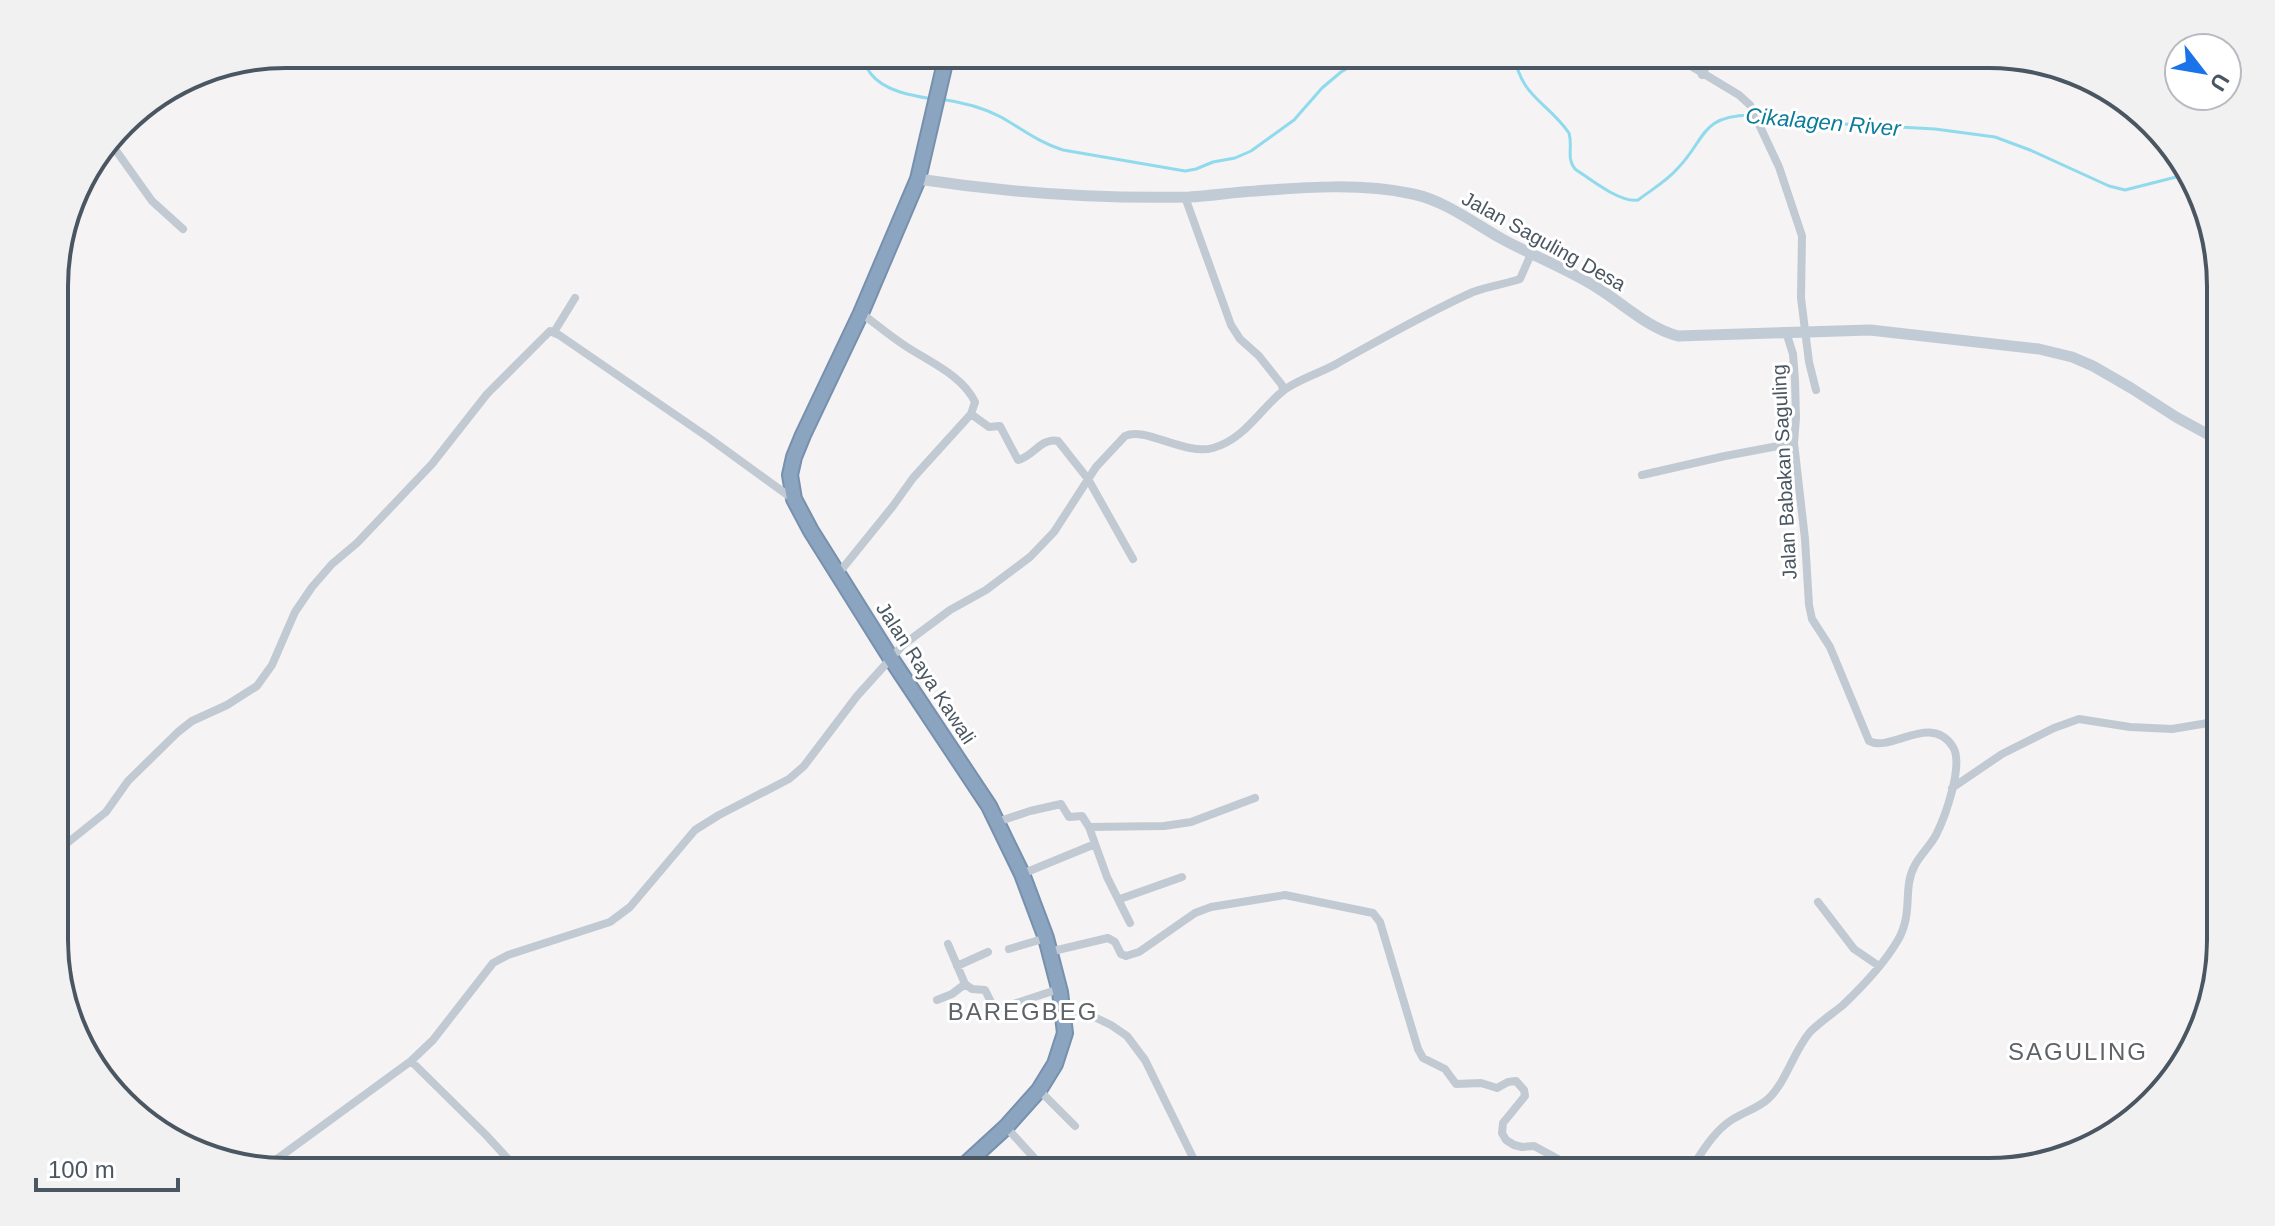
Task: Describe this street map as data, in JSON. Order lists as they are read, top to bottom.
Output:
{
  "streets": {
    "highway": ["Jalan Raya Kawali"],
    "street": ["Jalan Saguling Desa", "Jalan Babakan Saguling"]
  },
  "crossings": [
    ["Jalan Saguling Desa", "Jalan Babakan Saguling"],
    ["Jalan Saguling Desa", "Jalan Raya Kawali"]
  ],
  "districts": ["BAREGBEG", "SAGULING"],
  "water": ["Cikalagen River"],
  "scale_bar": "100 m",
  "north": "bottom right"
}
